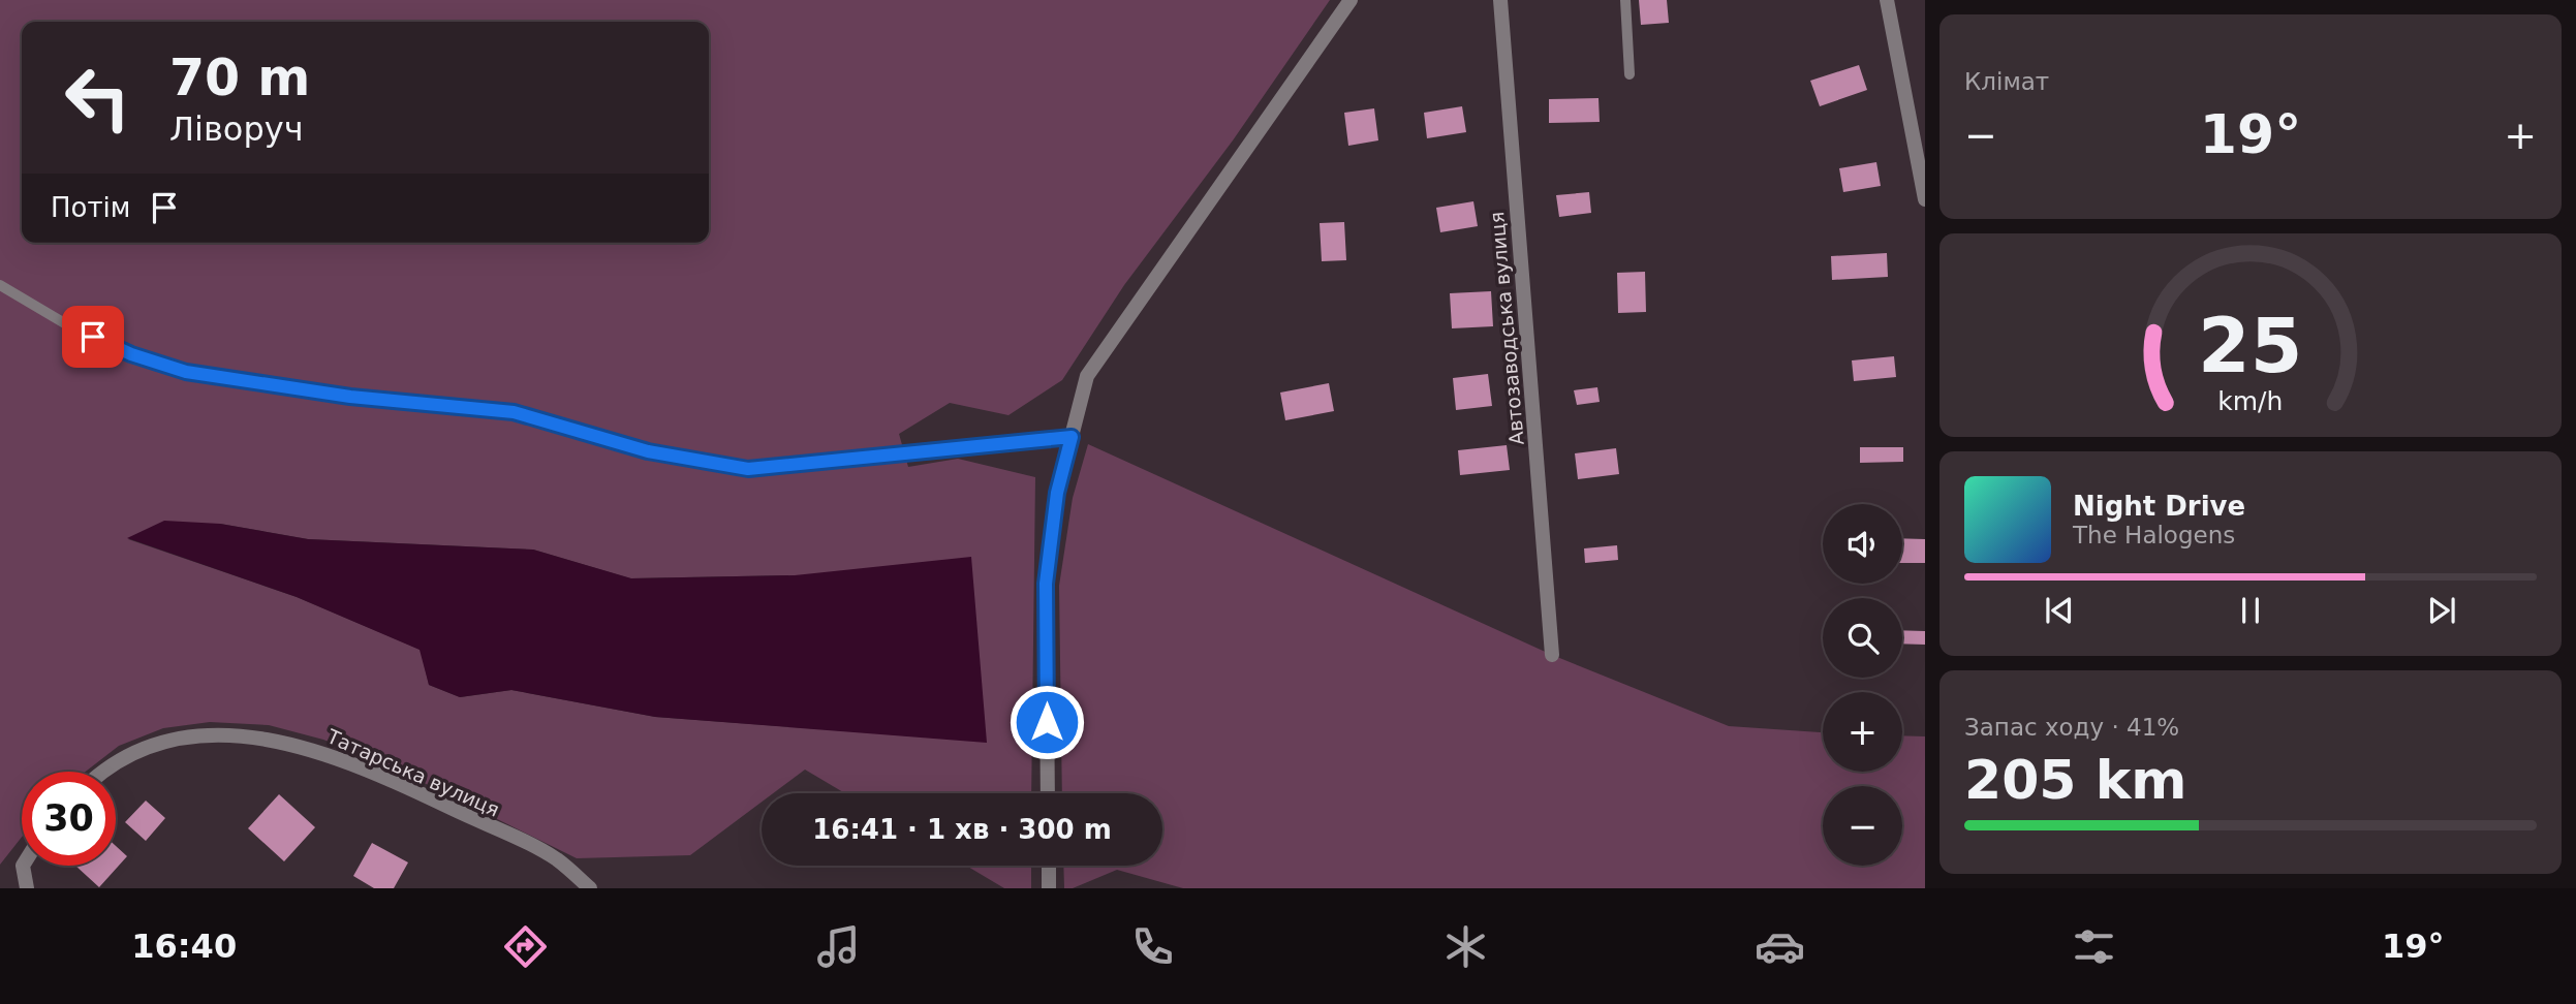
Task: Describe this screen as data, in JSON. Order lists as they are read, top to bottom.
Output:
{
  "streets": {
    "street": ["Автозаводська вулиця", "Татарська вулиця"]
  },
  "page": {
    "tile": [
      "Клімат",
      ["Запас ходу · 41%", "205 km"]
    ],
    "turn": ["70 m", "Ліворуч"],
    "heat": ["−", "19°", "+"],
    "then": "Потім",
    "song": ["Night Drive", "The Halogens"],
    "map_buttons": ["+", "−"],
    "limit": "30",
    "trip": "16:41 · 1 хв · 300 m",
    "tabs": ["16:40", "19°"],
    "gauge": ["25", "km/h"]
  }
}
